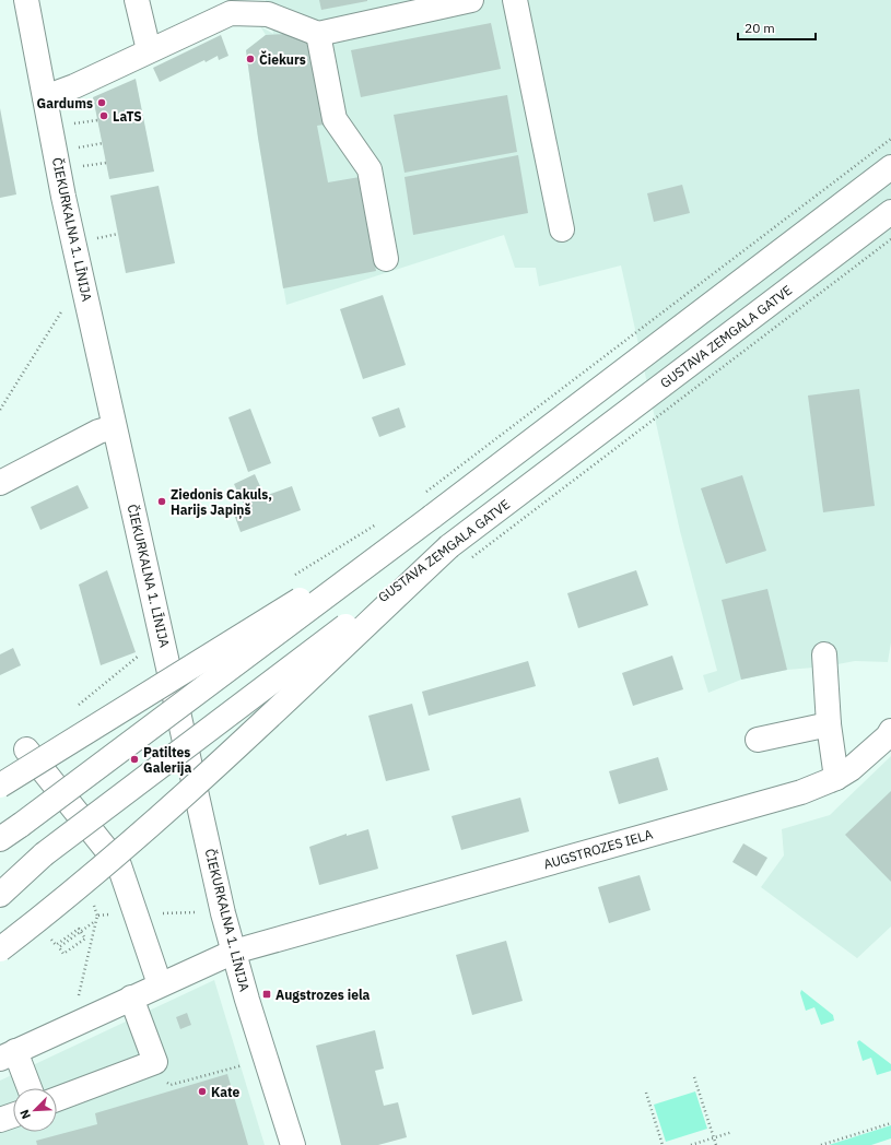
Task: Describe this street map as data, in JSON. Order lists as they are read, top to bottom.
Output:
{
  "streets": {
    "main road": ["ČIEKURKALNA 1. LĪNIJA", "GUSTAVA ZEMGALA GATVE", "AUGSTROZES IELA"]
  },
  "crossings": [
    ["ČIEKURKALNA 1. LĪNIJA", "AUGSTROZES IELA"]
  ],
  "places": {
    "other": [
      "Čiekurs",
      "Gardums",
      "LaTS",
      "Ziedonis Cakuls, Harijs Japiņš",
      "Patiltes Galerija",
      "Kate"
    ],
    "transit": ["Augstrozes iela"]
  },
  "scale_bar": "20 m",
  "north": "bottom left"
}
